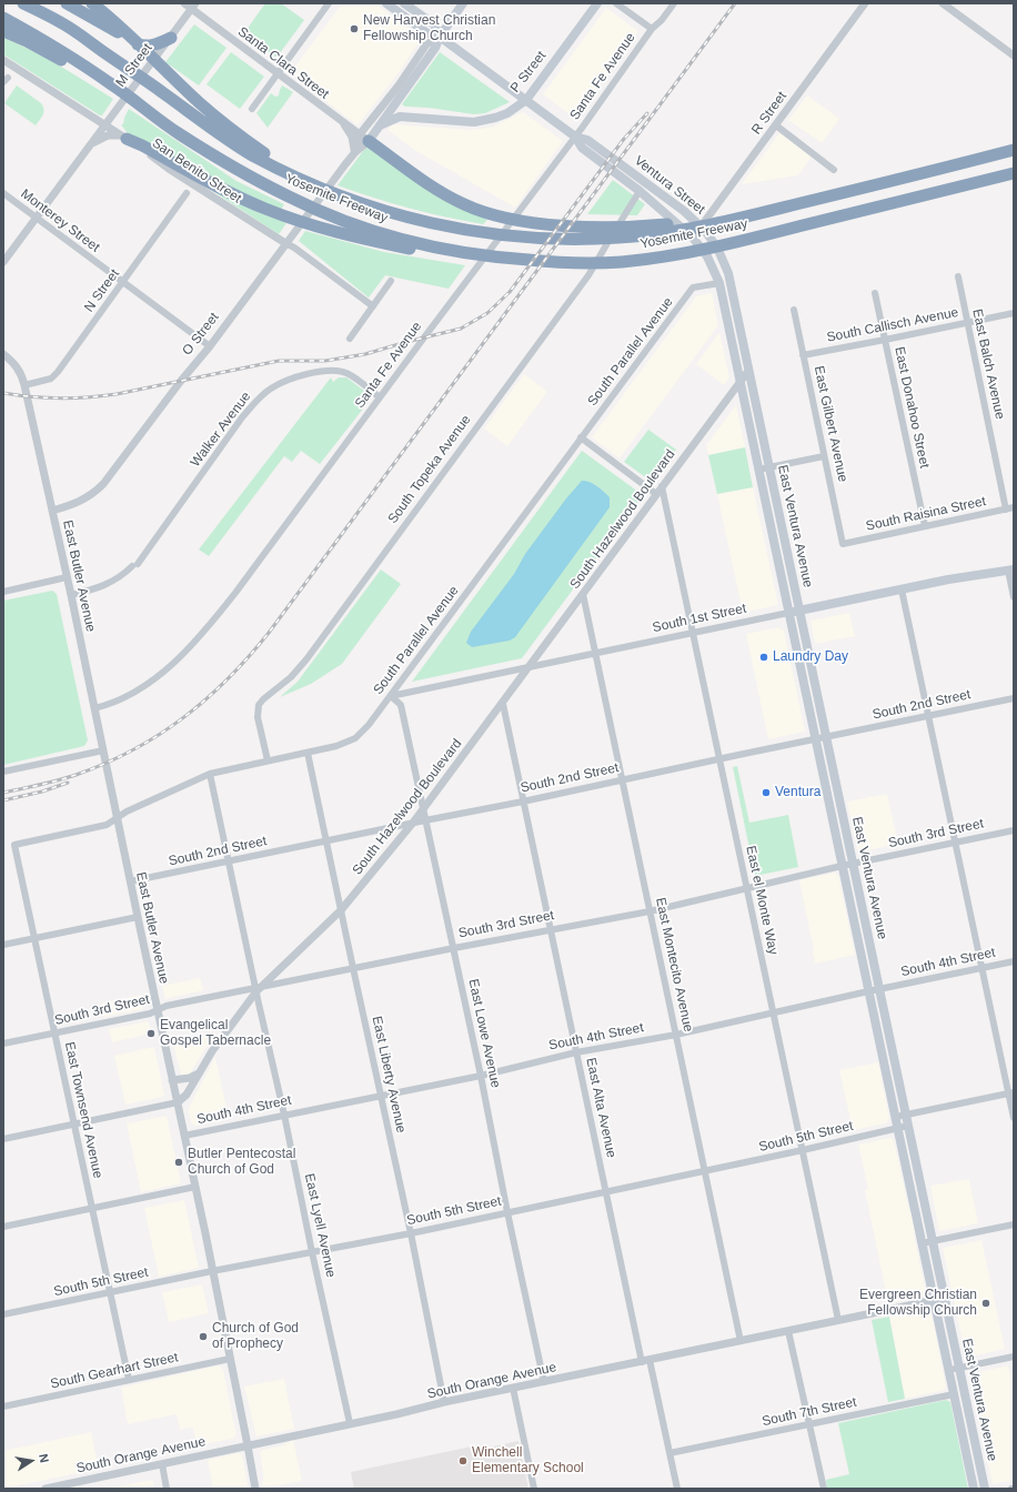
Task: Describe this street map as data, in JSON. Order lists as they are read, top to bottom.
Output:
{
  "streets": {
    "highway": ["Yosemite Freeway"],
    "main road": [
      "P Street",
      "Ventura Street",
      "O Street",
      "East Ventura Avenue",
      "South 1st Street"
    ],
    "street": [
      "Santa Clara Street",
      "M Street",
      "Santa Fe Avenue",
      "R Street",
      "San Benito Street",
      "Monterey Street",
      "N Street",
      "South Callisch Avenue",
      "South Parallel Avenue",
      "East Balch Avenue",
      "East Donahoo Street",
      "East Gilbert Avenue",
      "Walker Avenue",
      "South Topeka Avenue",
      "South Raisina Street",
      "South Hazelwood Boulevard",
      "East Butler Avenue",
      "South 2nd Street",
      "South 3rd Street",
      "East el Monte Way",
      "South 4th Street",
      "East Montecito Avenue",
      "East Lowe Avenue",
      "East Liberty Avenue",
      "East Alta Avenue",
      "East Townsend Avenue",
      "South 5th Street",
      "East Lyell Avenue",
      "South Gearhart Street",
      "South Orange Avenue",
      "South 7th Street"
    ]
  },
  "crossings": [
    ["Santa Clara Street", "M Street"],
    ["Santa Clara Street", "O Street"],
    ["M Street", "San Benito Street"],
    ["M Street", "Monterey Street"],
    ["P Street", "Ventura Street"],
    ["P Street", "O Street"],
    ["Santa Fe Avenue", "Ventura Street"],
    ["Santa Fe Avenue", "Walker Avenue"],
    ["Santa Fe Avenue", "East Butler Avenue"],
    ["R Street", "Ventura Street"],
    ["San Benito Street", "O Street"],
    ["Ventura Street", "O Street"],
    ["Ventura Street", "South Parallel Avenue"],
    ["Ventura Street", "South Topeka Avenue"],
    ["Ventura Street", "East Ventura Avenue"],
    ["Monterey Street", "N Street"],
    ["Monterey Street", "O Street"],
    ["N Street", "East Butler Avenue"],
    ["South Callisch Avenue", "East Balch Avenue"],
    ["South Callisch Avenue", "East Donahoo Street"],
    ["South Callisch Avenue", "East Gilbert Avenue"],
    ["O Street", "East Butler Avenue"],
    ["South Parallel Avenue", "South Topeka Avenue"],
    ["South Parallel Avenue", "East Ventura Avenue"],
    ["South Parallel Avenue", "East Butler Avenue"],
    ["South Parallel Avenue", "South 1st Street"],
    ["South Parallel Avenue", "East Lowe Avenue"],
    ["South Parallel Avenue", "East Liberty Avenue"],
    ["South Parallel Avenue", "East Townsend Avenue"],
    ["South Parallel Avenue", "East Lyell Avenue"],
    ["East Balch Avenue", "South Raisina Street"],
    ["East Donahoo Street", "South Raisina Street"],
    ["East Gilbert Avenue", "South Raisina Street"],
    ["Walker Avenue", "East Butler Avenue"],
    ["South Hazelwood Boulevard", "East Ventura Avenue"],
    ["South Hazelwood Boulevard", "East Butler Avenue"],
    ["South Hazelwood Boulevard", "South 1st Street"],
    ["South Hazelwood Boulevard", "South 2nd Street"],
    ["South Hazelwood Boulevard", "South 3rd Street"],
    ["South Hazelwood Boulevard", "East el Monte Way"],
    ["South Hazelwood Boulevard", "East Montecito Avenue"],
    ["South Hazelwood Boulevard", "East Lowe Avenue"],
    ["South Hazelwood Boulevard", "East Liberty Avenue"],
    ["South Hazelwood Boulevard", "East Alta Avenue"],
    ["South Hazelwood Boulevard", "East Lyell Avenue"],
    ["East Ventura Avenue", "South 1st Street"],
    ["East Ventura Avenue", "South 2nd Street"],
    ["East Ventura Avenue", "South 3rd Street"],
    ["East Ventura Avenue", "South 4th Street"],
    ["East Ventura Avenue", "South 5th Street"],
    ["East Ventura Avenue", "South Orange Avenue"],
    ["East Ventura Avenue", "South 7th Street"],
    ["East Butler Avenue", "South 2nd Street"],
    ["East Butler Avenue", "South 3rd Street"],
    ["East Butler Avenue", "South 4th Street"],
    ["East Butler Avenue", "South 5th Street"],
    ["East Butler Avenue", "South Gearhart Street"],
    ["East Butler Avenue", "South Orange Avenue"],
    ["South 1st Street", "East el Monte Way"],
    ["South 1st Street", "East Montecito Avenue"],
    ["South 1st Street", "East Lowe Avenue"],
    ["South 2nd Street", "East el Monte Way"],
    ["South 2nd Street", "East Montecito Avenue"],
    ["South 2nd Street", "East Lowe Avenue"],
    ["South 2nd Street", "East Liberty Avenue"],
    ["South 2nd Street", "East Alta Avenue"],
    ["South 2nd Street", "East Lyell Avenue"],
    ["South 3rd Street", "East el Monte Way"],
    ["South 3rd Street", "East Montecito Avenue"],
    ["South 3rd Street", "East Lowe Avenue"],
    ["South 3rd Street", "East Liberty Avenue"],
    ["South 3rd Street", "East Alta Avenue"],
    ["South 3rd Street", "East Townsend Avenue"],
    ["South 3rd Street", "East Lyell Avenue"],
    ["East el Monte Way", "South 4th Street"],
    ["East el Monte Way", "South 5th Street"],
    ["East el Monte Way", "South Orange Avenue"],
    ["South 4th Street", "East Montecito Avenue"],
    ["South 4th Street", "East Lowe Avenue"],
    ["South 4th Street", "East Liberty Avenue"],
    ["South 4th Street", "East Alta Avenue"],
    ["South 4th Street", "East Lyell Avenue"],
    ["East Montecito Avenue", "South 5th Street"],
    ["East Montecito Avenue", "South Orange Avenue"],
    ["East Lowe Avenue", "South 5th Street"],
    ["East Lowe Avenue", "South Orange Avenue"],
    ["East Liberty Avenue", "South 5th Street"],
    ["East Liberty Avenue", "South Orange Avenue"],
    ["East Alta Avenue", "South 5th Street"],
    ["East Alta Avenue", "South Orange Avenue"],
    ["East Alta Avenue", "South 7th Street"],
    ["East Townsend Avenue", "South 5th Street"],
    ["East Townsend Avenue", "South Gearhart Street"],
    ["South 5th Street", "East Lyell Avenue"],
    ["East Lyell Avenue", "South Orange Avenue"]
  ],
  "places": [
    "New Harvest Christian Fellowship Church",
    "Laundry Day",
    "Ventura",
    "Evangelical Gospel Tabernacle",
    "Butler Pentecostal Church of God",
    "Evergreen Christian Fellowship Church",
    "Church of God of Prophecy",
    "Winchell Elementary School"
  ],
  "north": "right"
}
